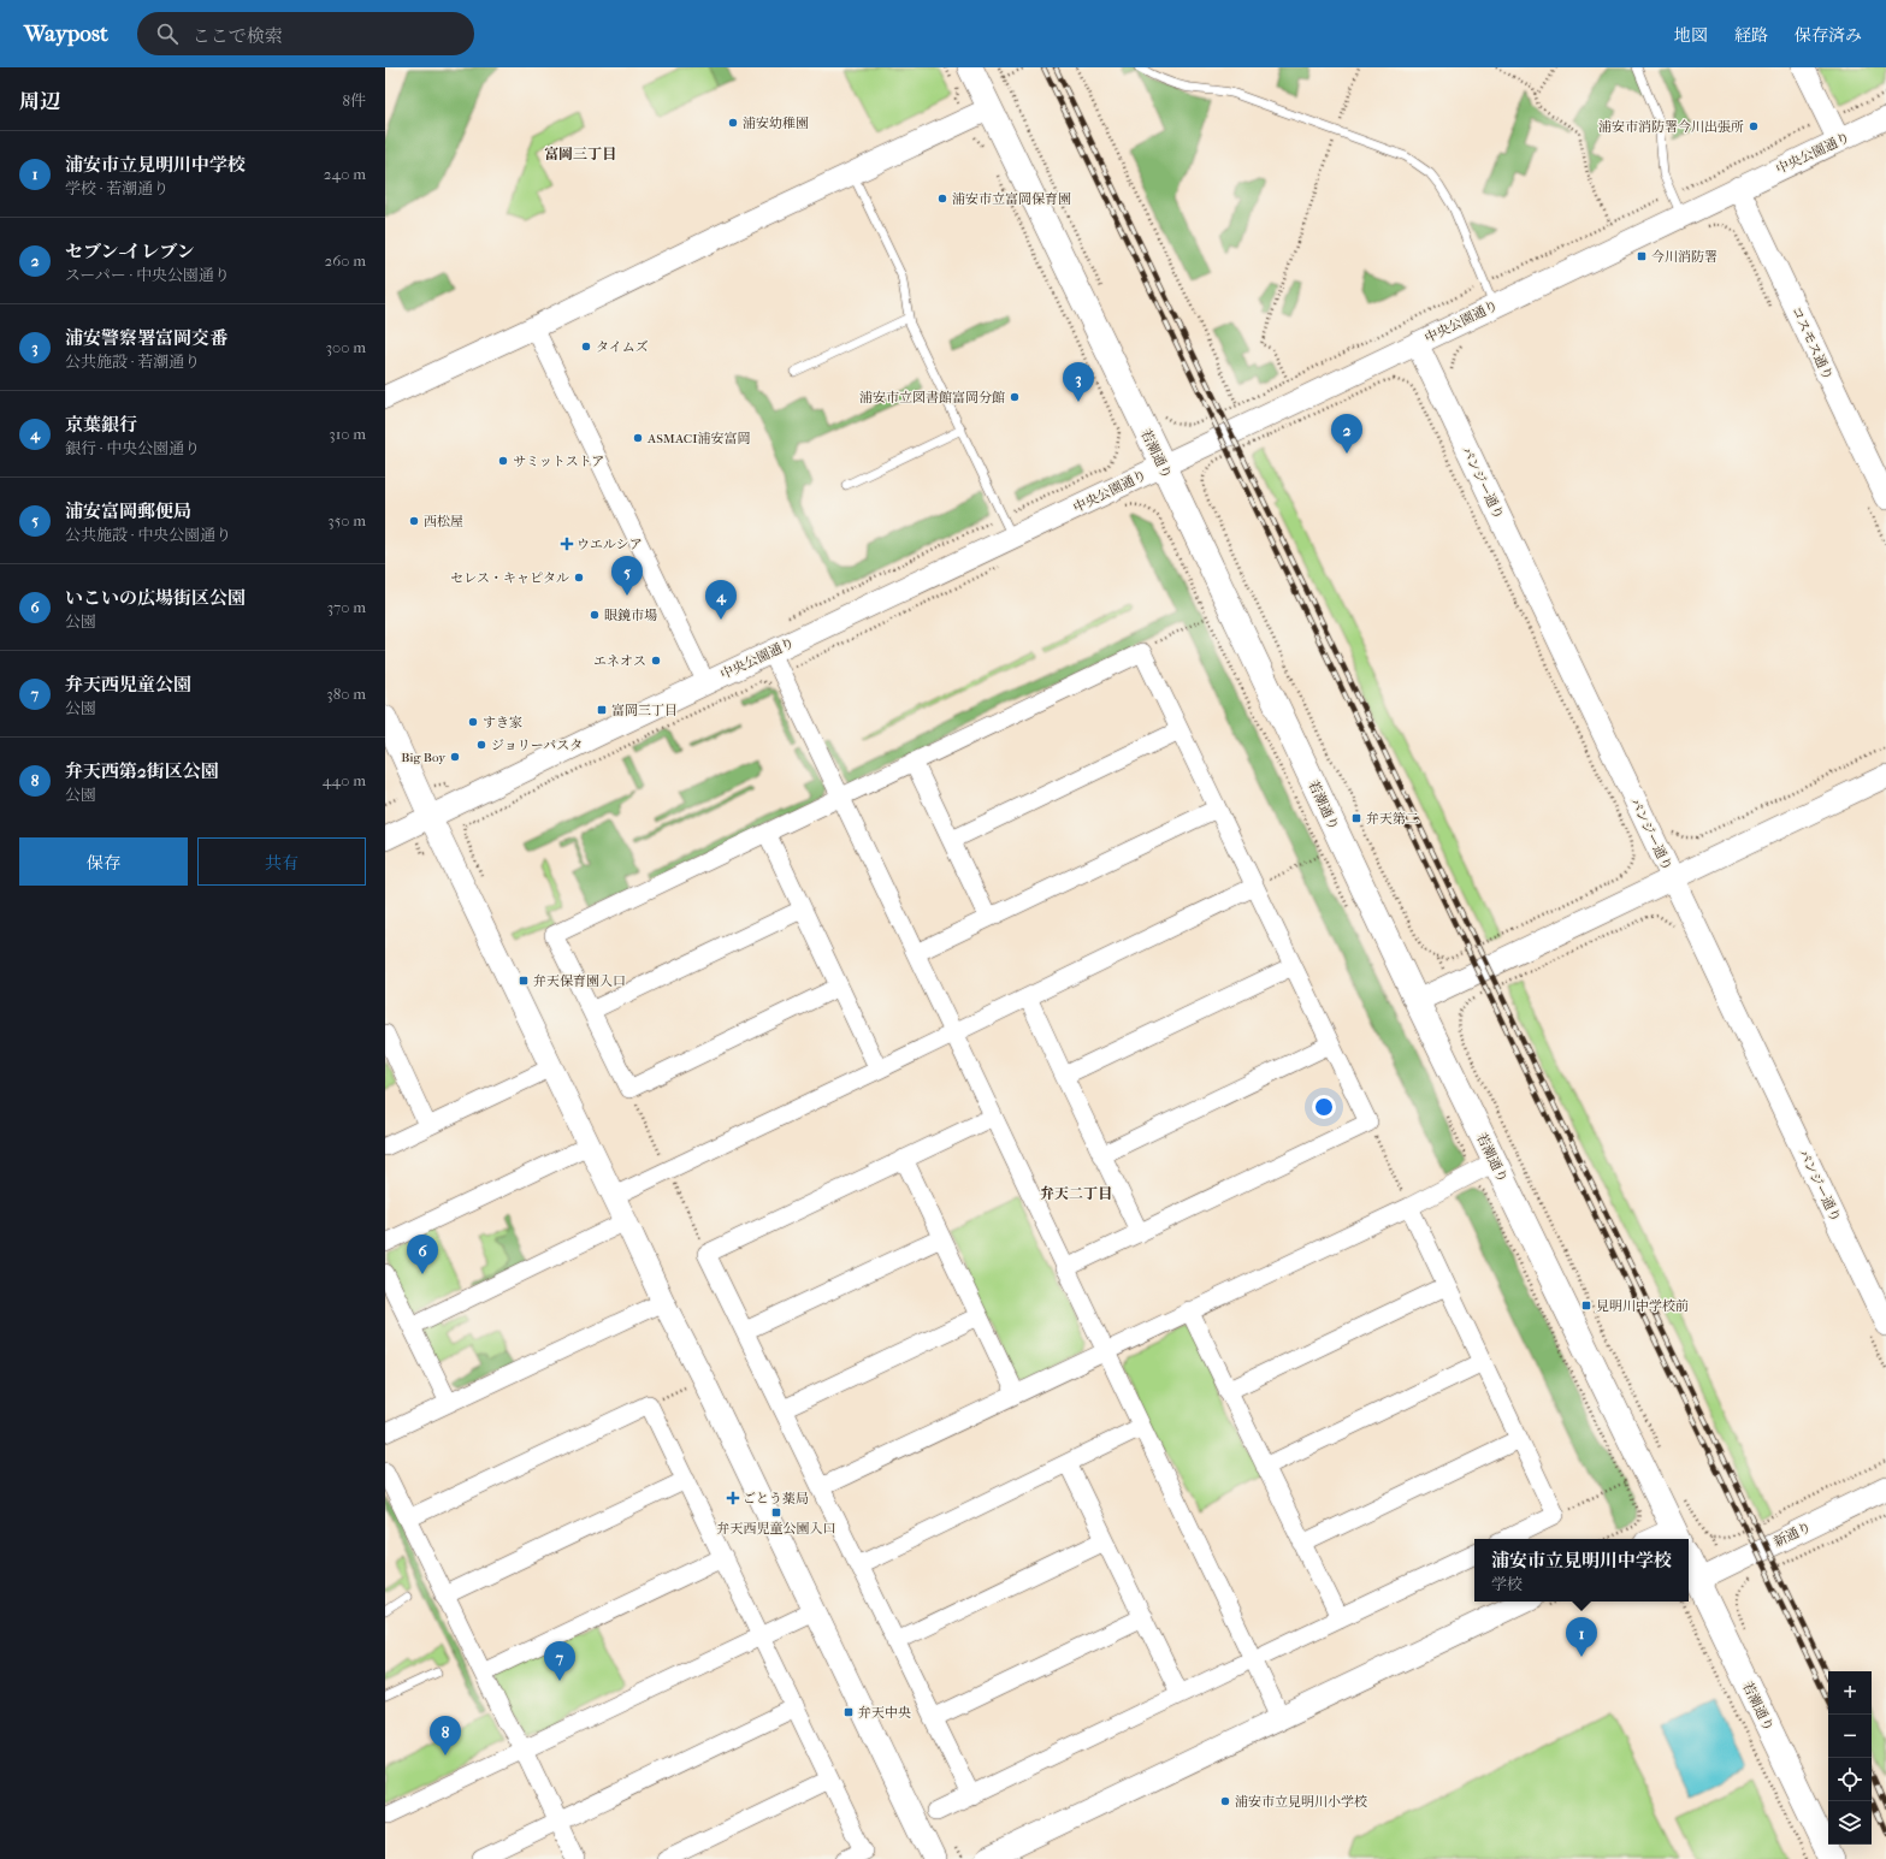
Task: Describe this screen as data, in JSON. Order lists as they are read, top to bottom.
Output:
{
  "streets": {
    "main road": ["若潮通り"],
    "street": [
      "中央公園通り",
      "コスモス通り",
      "パンジー通り",
      "新通り"
    ]
  },
  "crossings": [
    ["中央公園通り", "コスモス通り"],
    ["中央公園通り", "若潮通り"],
    ["中央公園通り", "パンジー通り"],
    ["若潮通り", "新通り"]
  ],
  "districts": ["富岡三丁目", "弁天二丁目"],
  "places": {
    "other": [
      "浦安幼稚園",
      "浦安市消防署今川出張所",
      "浦安市立富岡保育園",
      "タイムズ",
      "浦安市立図書館富岡分館",
      "ASMACI浦安富岡",
      "サミットストア",
      "西松屋",
      "セレス・キャピタル",
      "眼鏡市場",
      "エネオス",
      "すき家",
      "ジョリーパスタ",
      "Big Boy",
      "浦安市立見明川小学校"
    ],
    "transit": [
      "今川消防署",
      "富岡三丁目",
      "弁天第二",
      "弁天保育園入口",
      "見明川中学校前",
      "弁天西児童公園入口",
      "弁天中央"
    ],
    "health": ["ウエルシア", "ごとう薬局"]
  },
  "page": {
    "header": "Waypost",
    "search": "ここで検索",
    "nav": ["地図", "経路", "保存済み"],
    "heading": ["周辺", "8件"],
    "list": [
      {
        "mark": "1",
        "name": "浦安市立見明川中学校",
        "note": "学校 · 若潮通り",
        "value": "240 m"
      },
      {
        "mark": "2",
        "name": "セブン-イレブン",
        "note": "スーパー · 中央公園通り",
        "value": "260 m"
      },
      {
        "mark": "3",
        "name": "浦安警察署富岡交番",
        "note": "公共施設 · 若潮通り",
        "value": "300 m"
      },
      {
        "mark": "4",
        "name": "京葉銀行",
        "note": "銀行 · 中央公園通り",
        "value": "310 m"
      },
      {
        "mark": "5",
        "name": "浦安富岡郵便局",
        "note": "公共施設 · 中央公園通り",
        "value": "350 m"
      },
      {
        "mark": "6",
        "name": "いこいの広場街区公園",
        "note": "公園",
        "value": "370 m"
      },
      {
        "mark": "7",
        "name": "弁天西児童公園",
        "note": "公園",
        "value": "380 m"
      },
      {
        "mark": "8",
        "name": "弁天西第2街区公園",
        "note": "公園",
        "value": "440 m"
      }
    ],
    "pins": [
      "3",
      "2",
      "5",
      "4",
      "6",
      "1",
      "7",
      "8"
    ],
    "buttons": ["保存", "共有"],
    "popup": ["浦安市立見明川中学校", "学校"],
    "map_buttons": ["+", "−"]
  }
}
